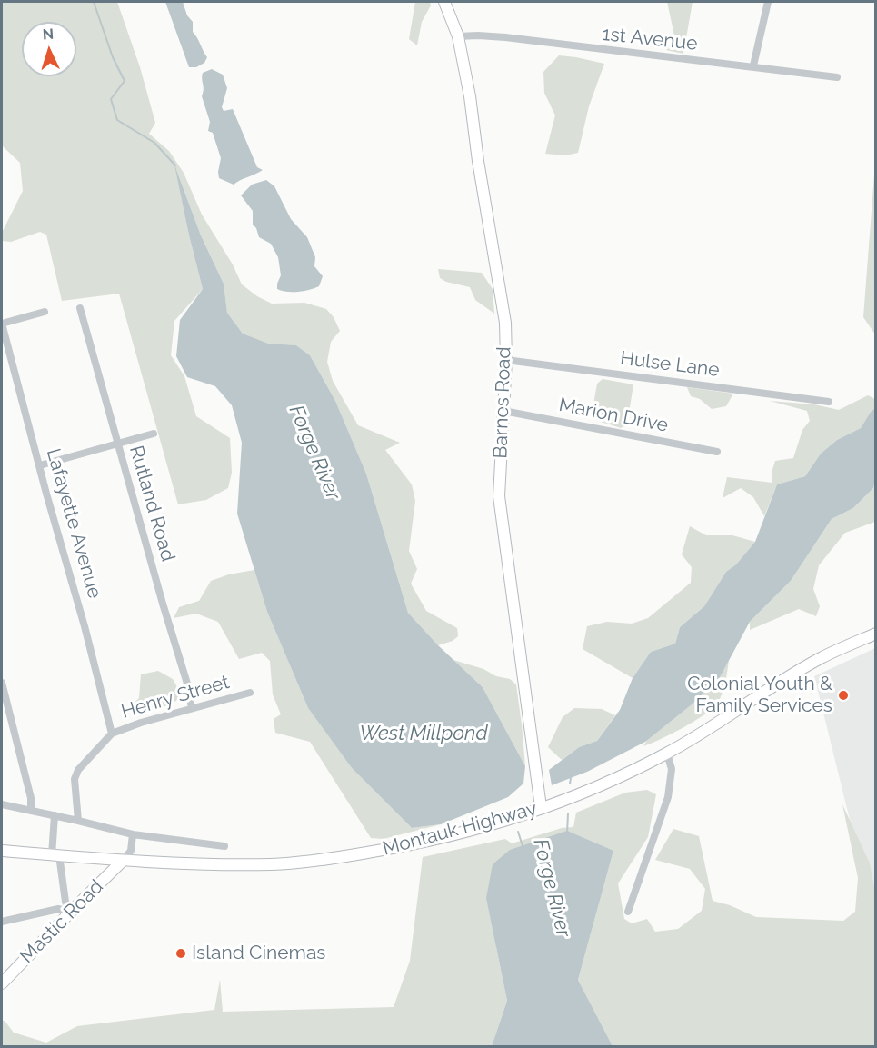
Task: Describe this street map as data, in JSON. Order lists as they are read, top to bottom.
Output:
{
  "streets": {
    "main road": ["Barnes Road", "Montauk Highway", "Mastic Road"],
    "street": [
      "1st Avenue",
      "Hulse Lane",
      "Marion Drive",
      "Rutland Road",
      "Lafayette Avenue",
      "Henry Street"
    ]
  },
  "crossings": [
    ["1st Avenue", "Barnes Road"],
    ["Hulse Lane", "Barnes Road"],
    ["Barnes Road", "Marion Drive"],
    ["Barnes Road", "Montauk Highway"],
    ["Rutland Road", "Henry Street"],
    ["Lafayette Avenue", "Henry Street"],
    ["Montauk Highway", "Mastic Road"]
  ],
  "water": ["Forge River", "West Millpond"],
  "places": ["Colonial Youth & Family Services", "Island Cinemas"],
  "north": "top"
}
